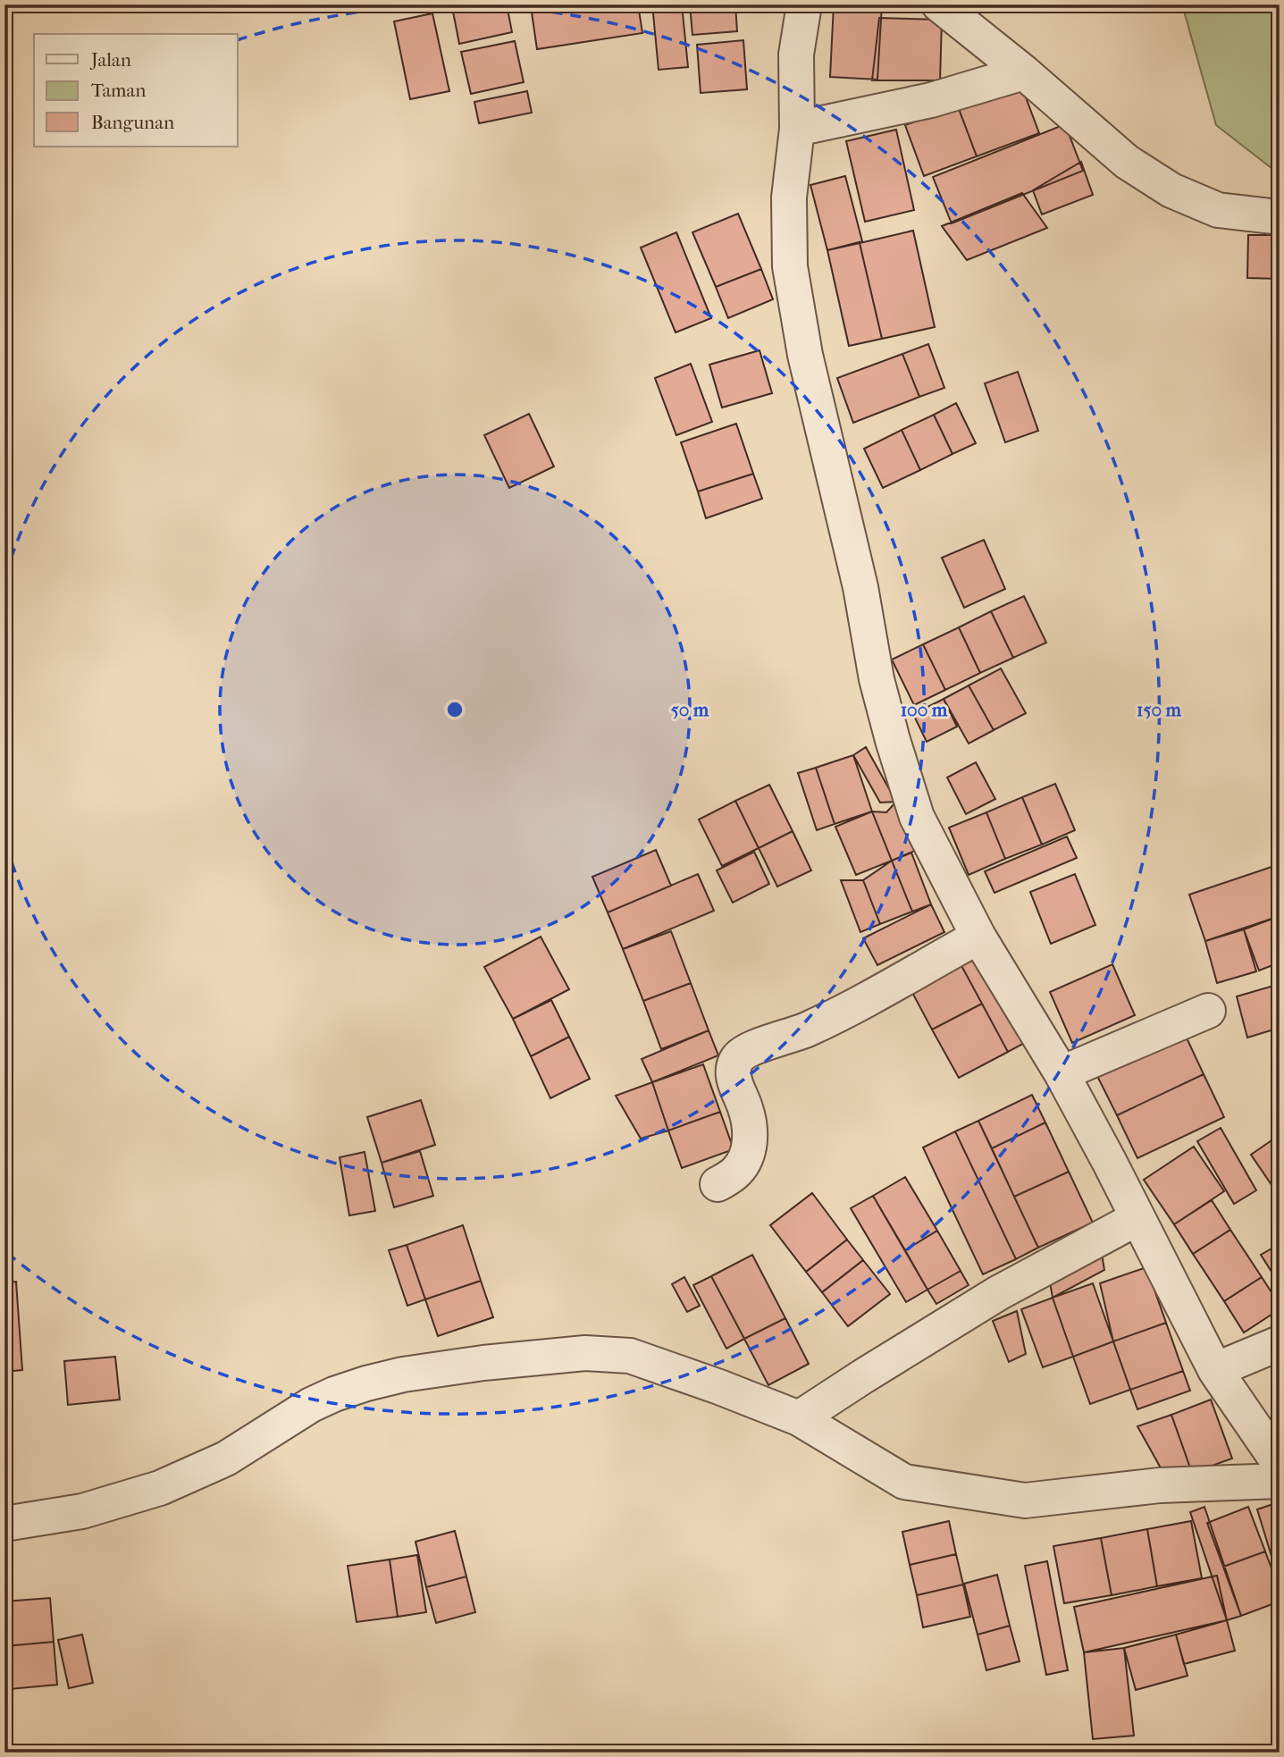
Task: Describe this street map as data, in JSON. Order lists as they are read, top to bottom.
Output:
{
  "legend": ["Jalan", "Taman", "Bangunan"],
  "rings": ["50 m", "100 m", "150 m"]
}
